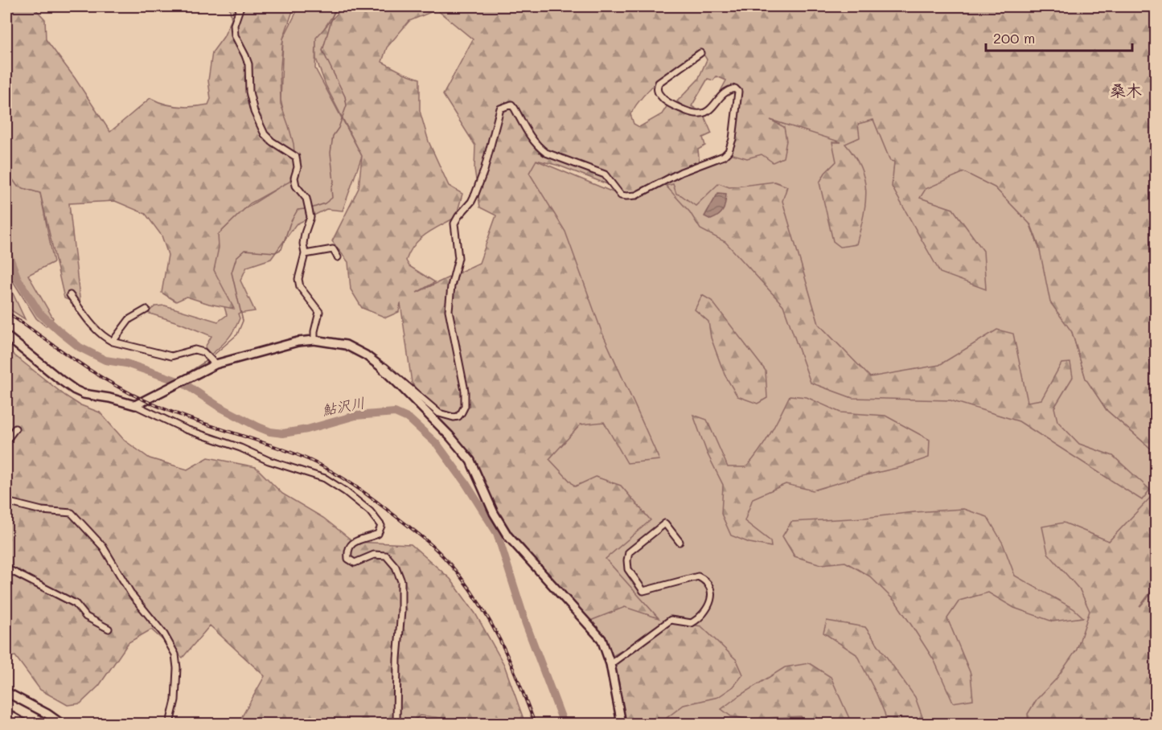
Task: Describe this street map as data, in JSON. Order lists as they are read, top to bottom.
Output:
{
  "districts": ["桑木"],
  "water": ["鮎沢川"],
  "scale_bar": "200 m"
}
